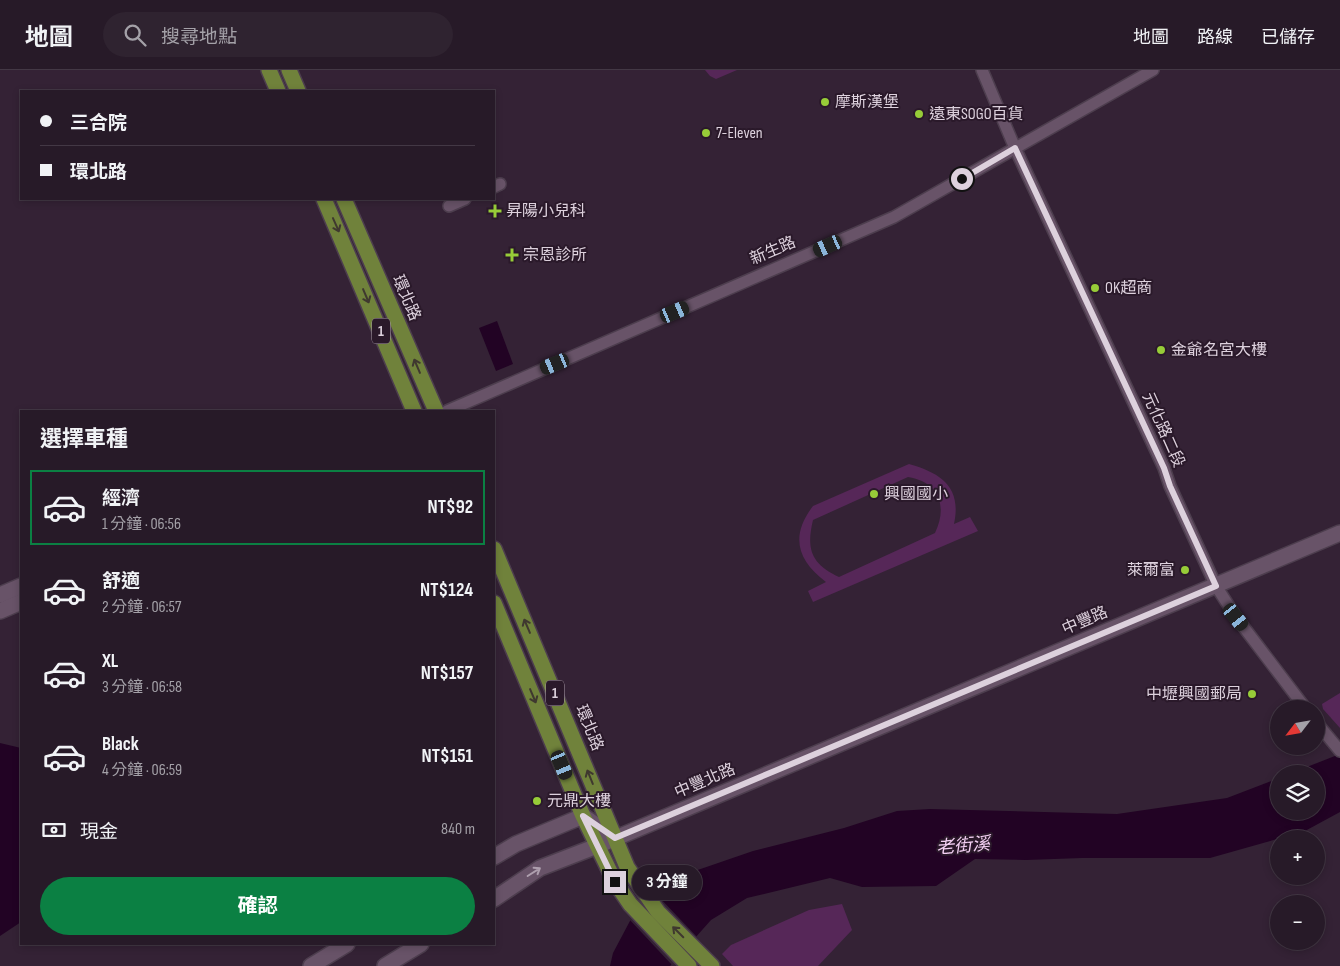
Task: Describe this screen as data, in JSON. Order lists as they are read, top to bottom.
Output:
{
  "streets": {
    "main road": [
      "環北路",
      "1",
      "中豐路",
      "中豐北路"
    ],
    "street": ["新生路", "元化路二段"]
  },
  "crossings": [
    ["新生路", "元化路二段"],
    ["環北路", "中豐北路"],
    ["1", "中豐北路"],
    ["元化路二段", "中豐路"],
    ["中豐路", "中豐北路"]
  ],
  "water": ["老街溪"],
  "places": {
    "other": [
      "摩斯漢堡",
      "遠東SOGO百貨",
      "7-Eleven",
      "OK超商",
      "金爺名宮大樓",
      "興國國小",
      "萊爾富",
      "中壢興國郵局",
      "元鼎大樓"
    ],
    "health": ["昇陽小兒科", "宗恩診所"]
  },
  "north": "bottom left",
  "page": {
    "header": "地圖",
    "search": "搜尋地點",
    "nav": ["地圖", "路線", "已儲存"],
    "banner": ["三合院", "環北路"],
    "heading": "選擇車種",
    "list": [
      {
        "name": "經濟",
        "note": "1 分鐘 · 06:56",
        "value": "NT$92"
      },
      {
        "name": "舒適",
        "note": "2 分鐘 · 06:57",
        "value": "NT$124"
      },
      {
        "name": "XL",
        "note": "3 分鐘 · 06:58",
        "value": "NT$157"
      },
      {
        "name": "Black",
        "note": "4 分鐘 · 06:59",
        "value": "NT$151"
      }
    ],
    "map_buttons": ["+", "−"],
    "pay": ["現金", "840 m"],
    "bubble": "3 分鐘",
    "buttons": "確認"
  }
}
